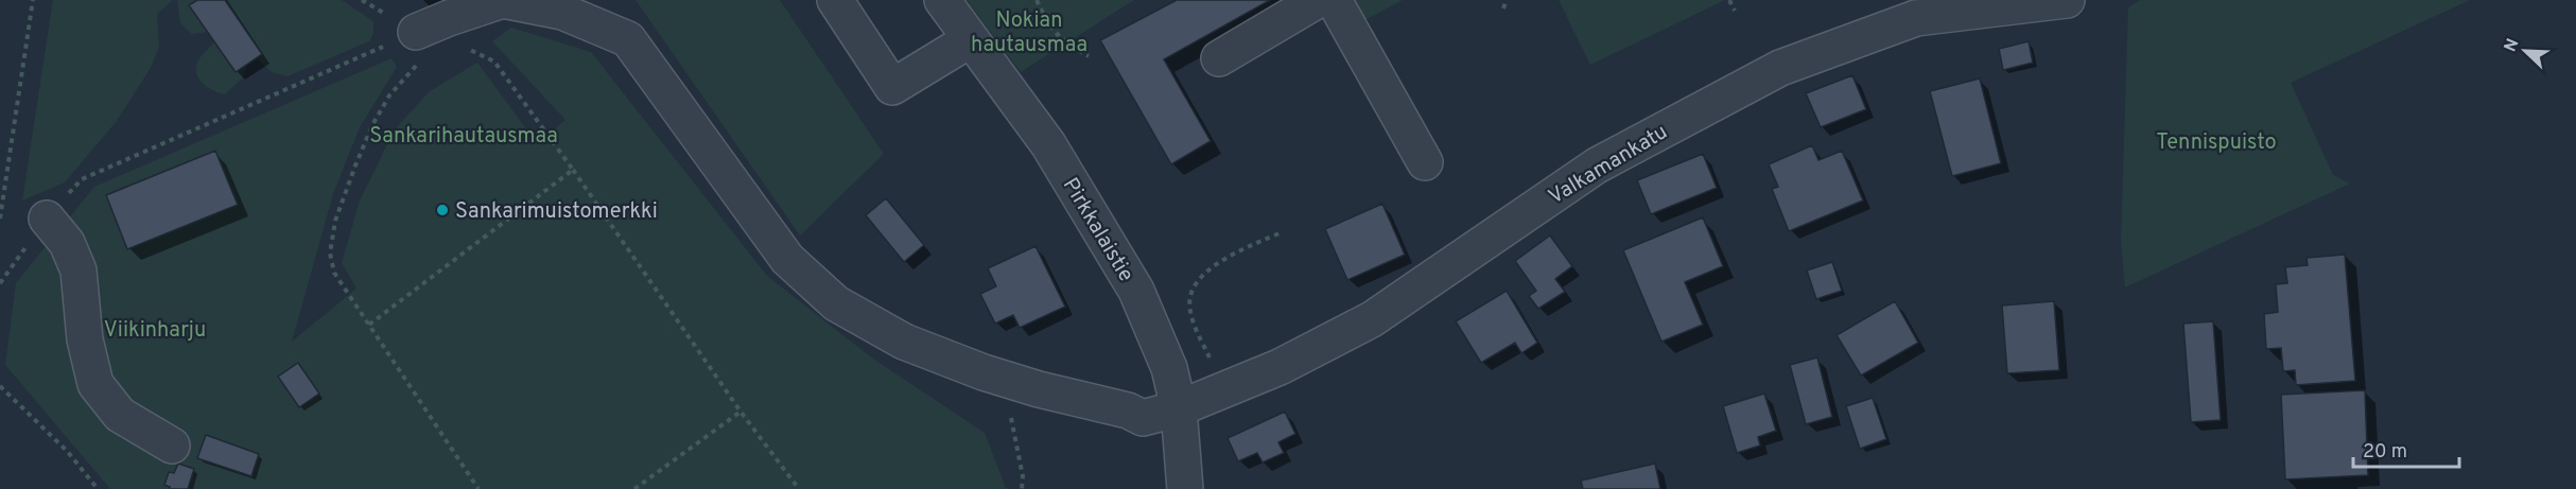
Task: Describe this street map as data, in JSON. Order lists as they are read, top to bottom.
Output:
{
  "streets": {
    "street": ["Valkamankatu", "Pirkkalaistie"]
  },
  "crossings": [
    ["Valkamankatu", "Pirkkalaistie"]
  ],
  "parks": [
    "Nokian hautausmaa",
    "Sankarihautausmaa",
    "Tennispuisto",
    "Viikinharju"
  ],
  "places": ["Sankarimuistomerkki"],
  "scale_bar": "20 m",
  "north": "top left"
}
